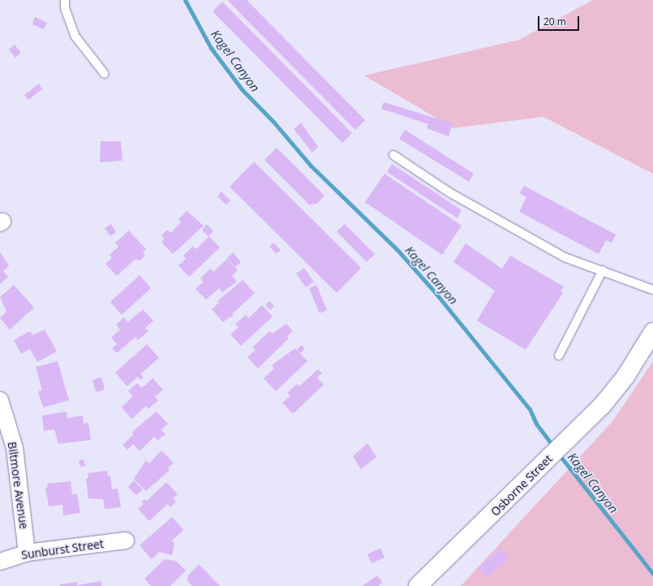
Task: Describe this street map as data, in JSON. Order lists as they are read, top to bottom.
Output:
{
  "streets": {
    "main road": ["Osborne Street"],
    "street": ["Biltmore Avenue", "Sunburst Street"]
  },
  "crossings": [
    ["Biltmore Avenue", "Sunburst Street"]
  ],
  "water": ["Kagel Canyon"],
  "scale_bar": "20 m"
}
